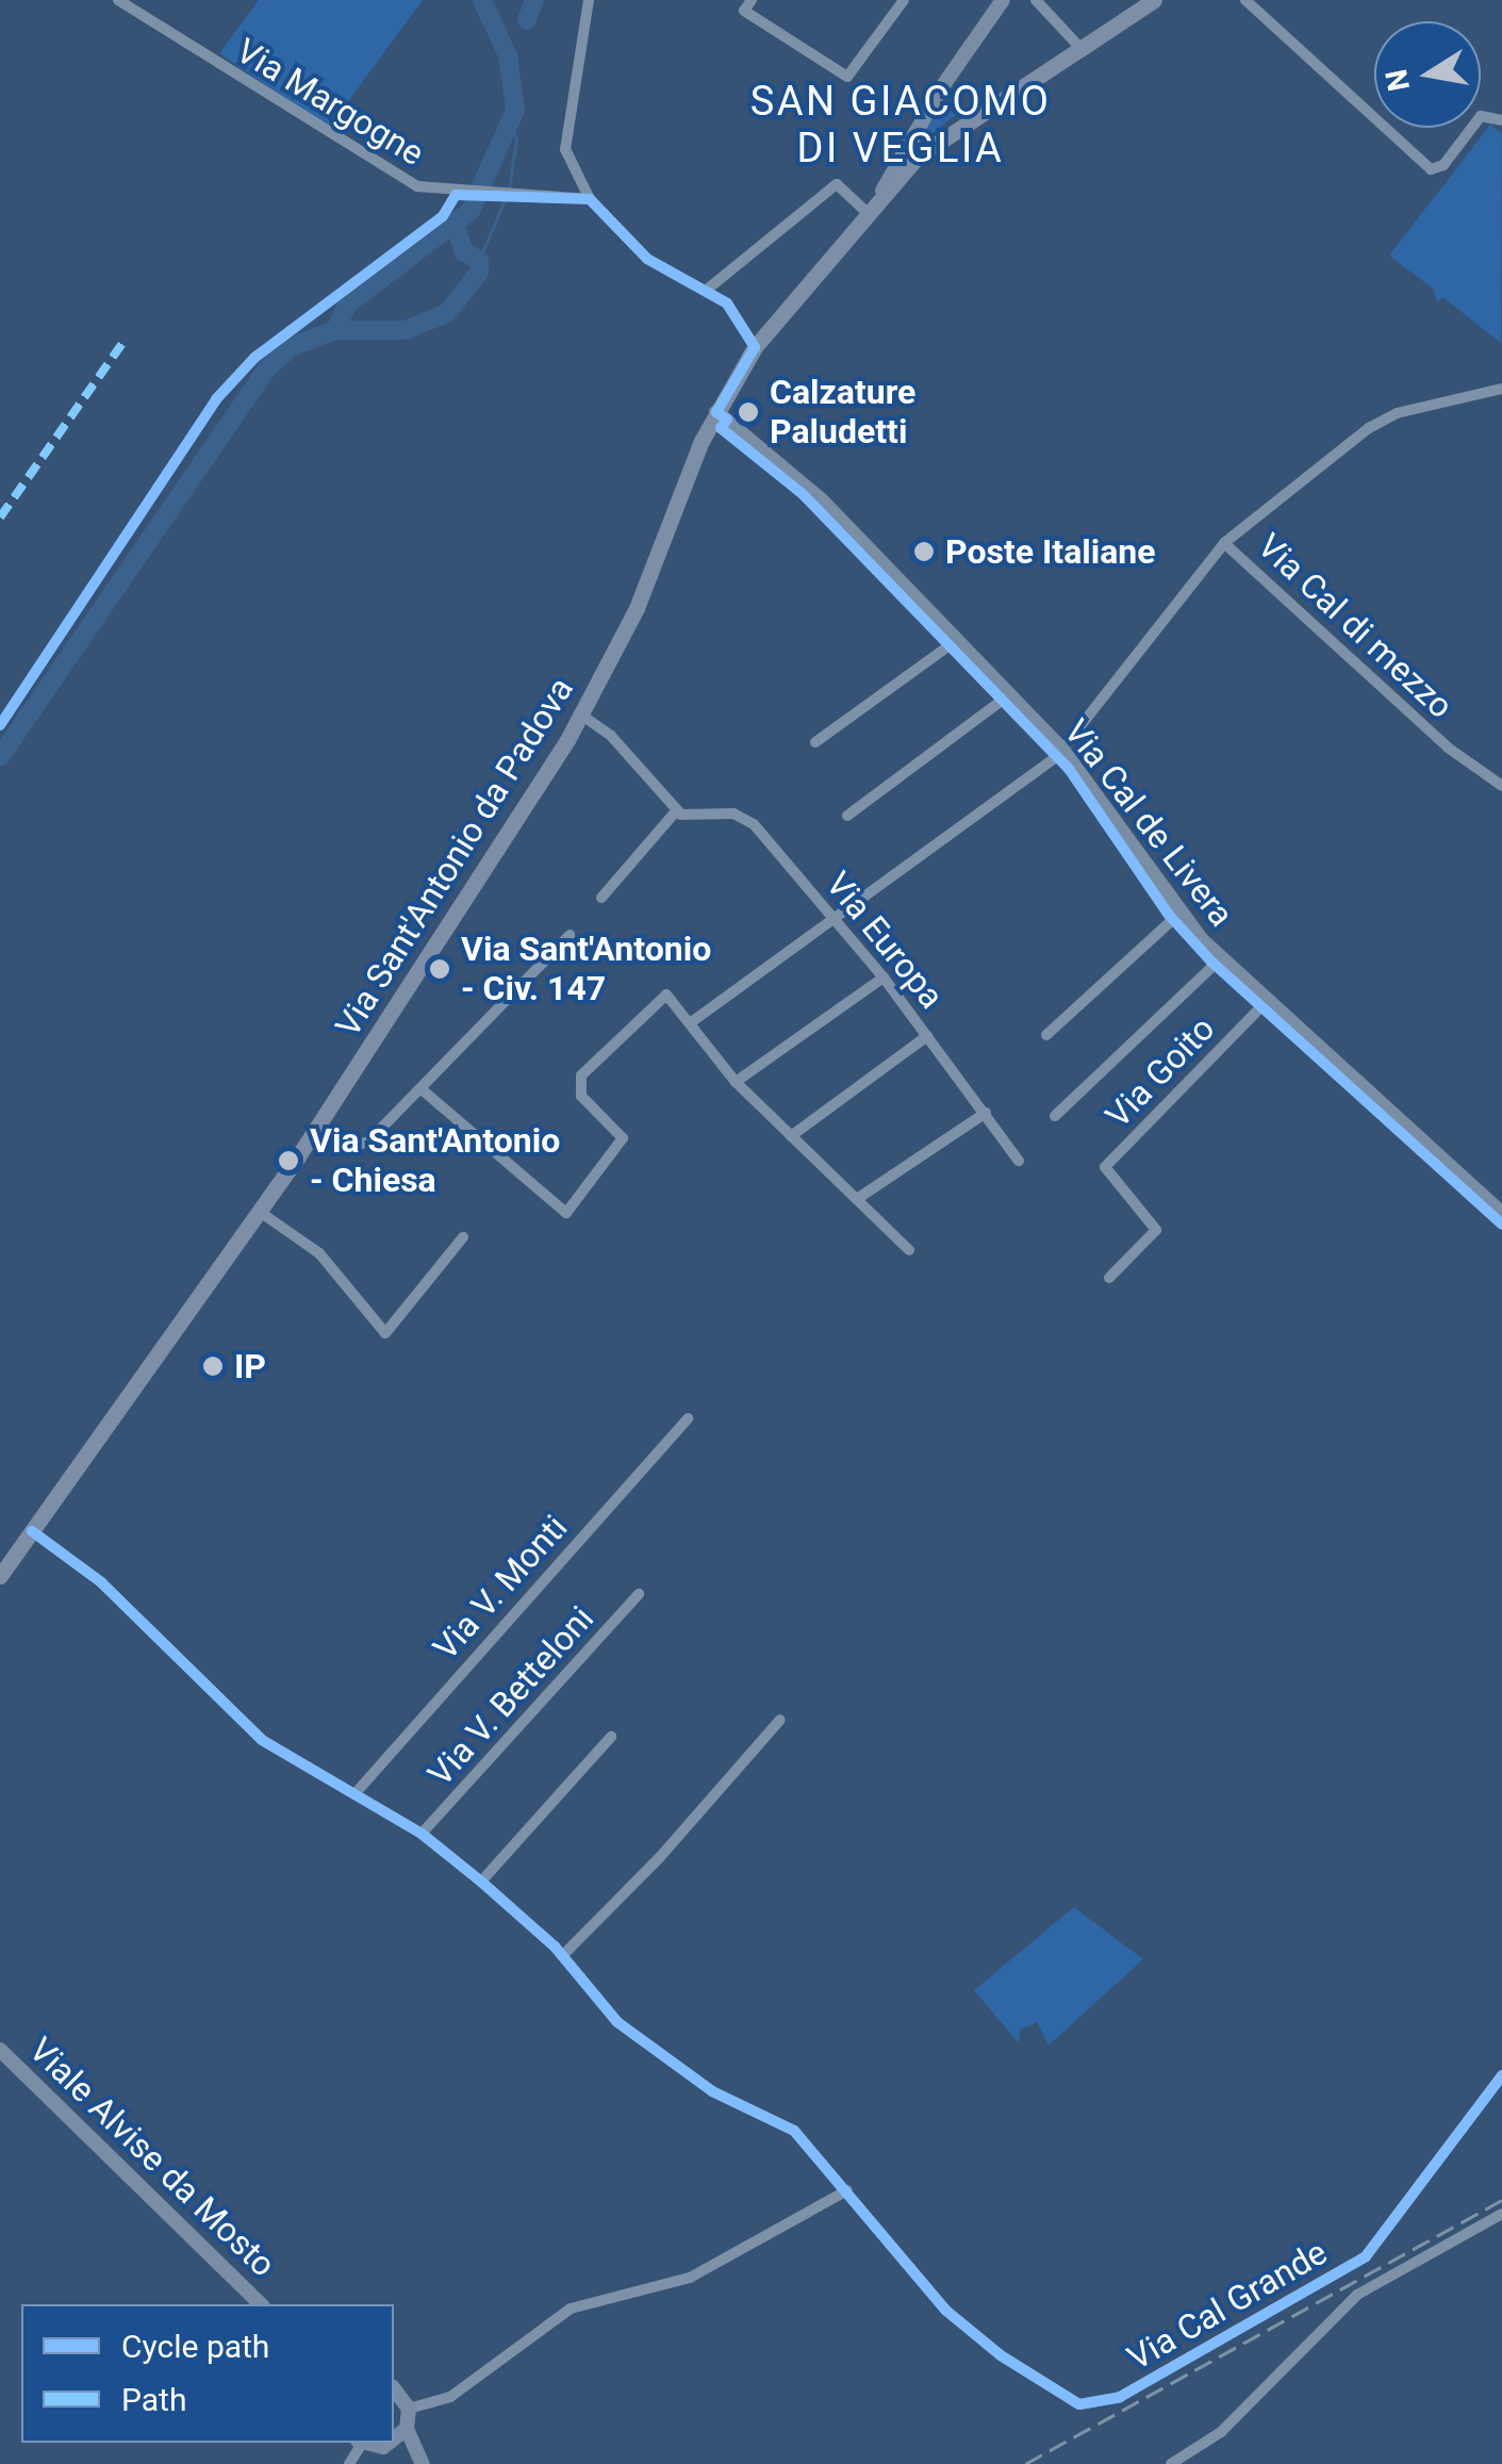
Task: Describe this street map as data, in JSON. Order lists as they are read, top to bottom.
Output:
{
  "streets": {
    "main road": ["Via Sant'Antonio da Padova"],
    "street": [
      "Via Margogne",
      "Via Cal di mezzo",
      "Via Cal de Livera",
      "Via Europa",
      "Via Goito",
      "Via V. Monti",
      "Via V. Betteloni",
      "Viale Alvise da Mosto",
      "Via Cal Grande"
    ]
  },
  "crossings": [
    ["Via Cal de Livera", "Via Sant'Antonio da Padova"],
    ["Via Cal de Livera", "Via Goito"],
    ["Via Sant'Antonio da Padova", "Via Cal Grande"],
    ["Via V. Monti", "Via Cal Grande"],
    ["Via V. Betteloni", "Via Cal Grande"]
  ],
  "districts": ["SAN GIACOMO DI VEGLIA"],
  "places": [
    "Calzature Paludetti",
    "Poste Italiane",
    "Via Sant'Antonio - Civ. 147",
    "Via Sant'Antonio - Chiesa",
    "IP"
  ],
  "legend": ["Cycle path", "Path"],
  "north": "left"
}
